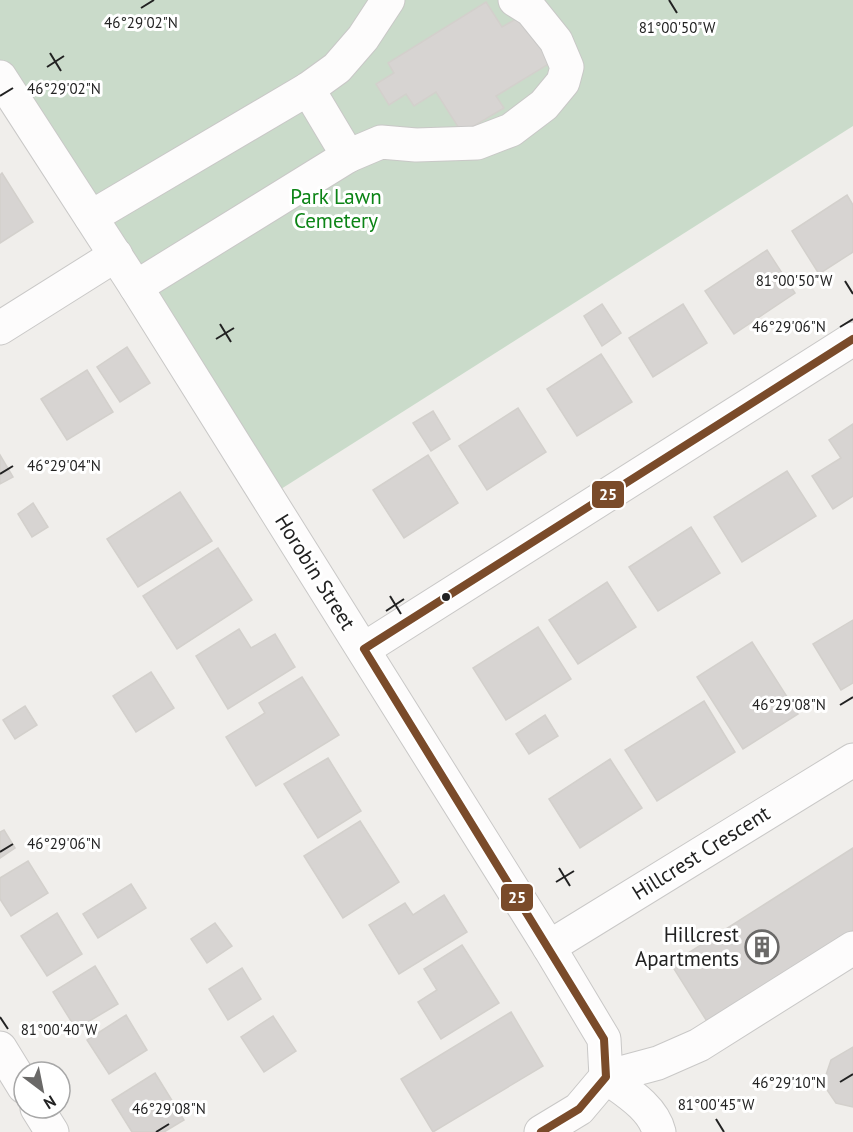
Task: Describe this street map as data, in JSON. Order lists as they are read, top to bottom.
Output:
{
  "streets": {
    "street": ["Horobin Street", "Hillcrest Crescent"]
  },
  "crossings": [
    ["Horobin Street", "Hillcrest Crescent"]
  ],
  "parks": ["Park Lawn Cemetery"],
  "places": {
    "building": ["Hillcrest Apartments"]
  },
  "lines": ["transit line 25"],
  "north": "bottom right",
  "coordinates": [
    "46°29'02\"N",
    "81°00'50\"W",
    "46°29'06\"N",
    "46°29'04\"N",
    "46°29'08\"N",
    "81°00'40\"W",
    "46°29'10\"N",
    "81°00'45\"W"
  ]
}
